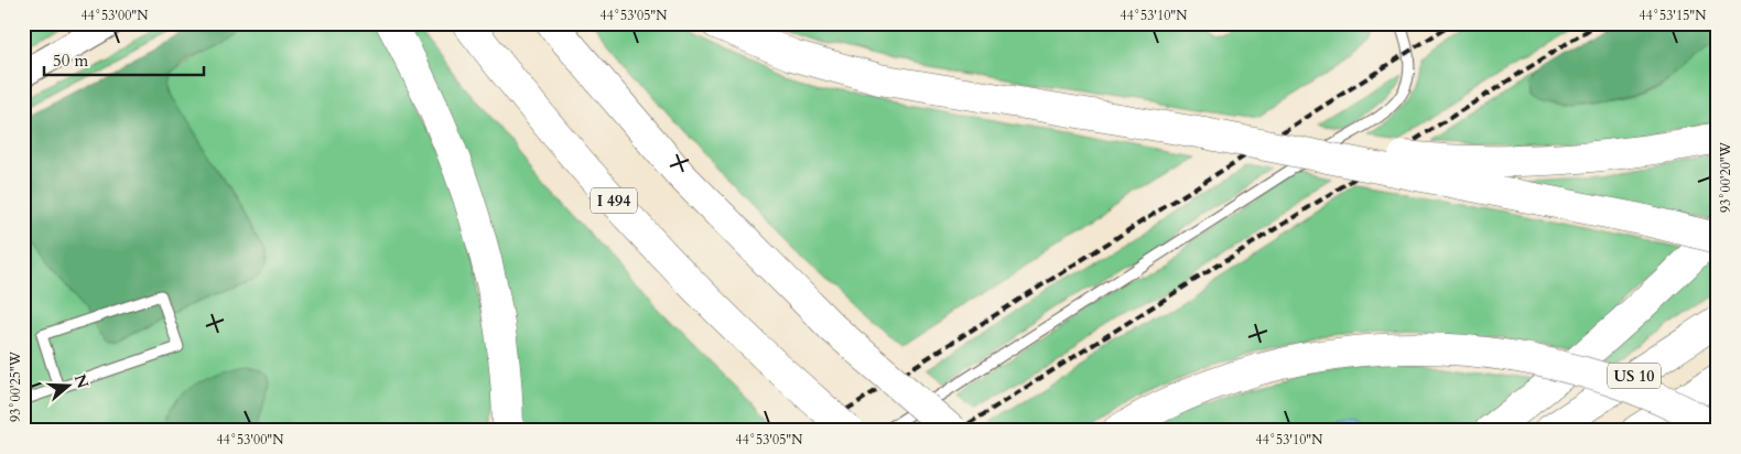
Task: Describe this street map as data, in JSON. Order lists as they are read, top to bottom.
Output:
{
  "streets": {
    "highway": ["I 494", "US 10"]
  },
  "scale_bar": "50 m",
  "north": "right",
  "coordinates": [
    "44°53'00\"N",
    "44°53'05\"N",
    "44°53'10\"N",
    "44°53'15\"N",
    "93°00'20\"W",
    "93°00'25\"W"
  ]
}
